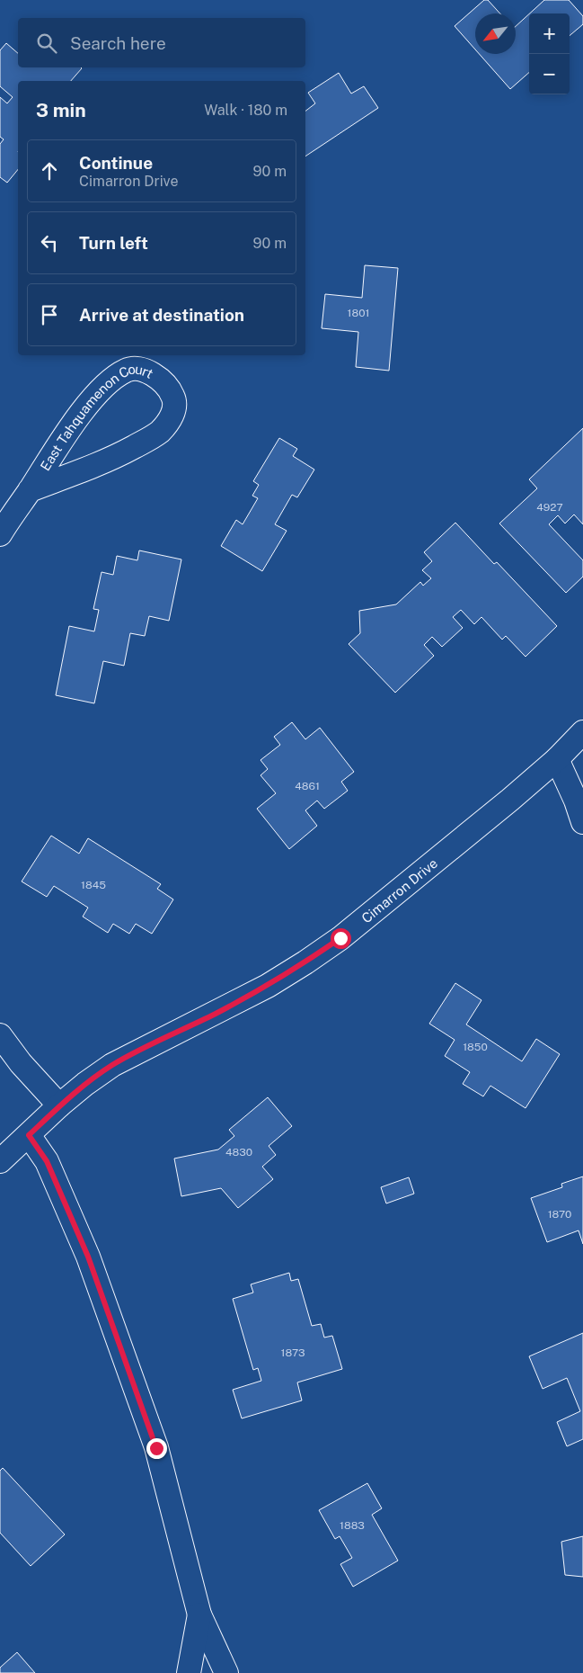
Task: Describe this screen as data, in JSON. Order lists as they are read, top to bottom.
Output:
{
  "streets": {
    "street": ["East Tahquamenon Court", "Cimarron Drive"]
  },
  "house_numbers": [
    "1801",
    "4927",
    "4861",
    "1845",
    "1850",
    "4830",
    "1870",
    "1873",
    "1883"
  ],
  "north": "bottom left",
  "page": {
    "map_buttons": ["+", "−"],
    "search": "Search here",
    "heading": ["3 min", "Walk · 180 m"],
    "list": [
      ["Continue", "Cimarron Drive", "90 m"],
      ["Turn left", "90 m"],
      "Arrive at destination"
    ]
  }
}
